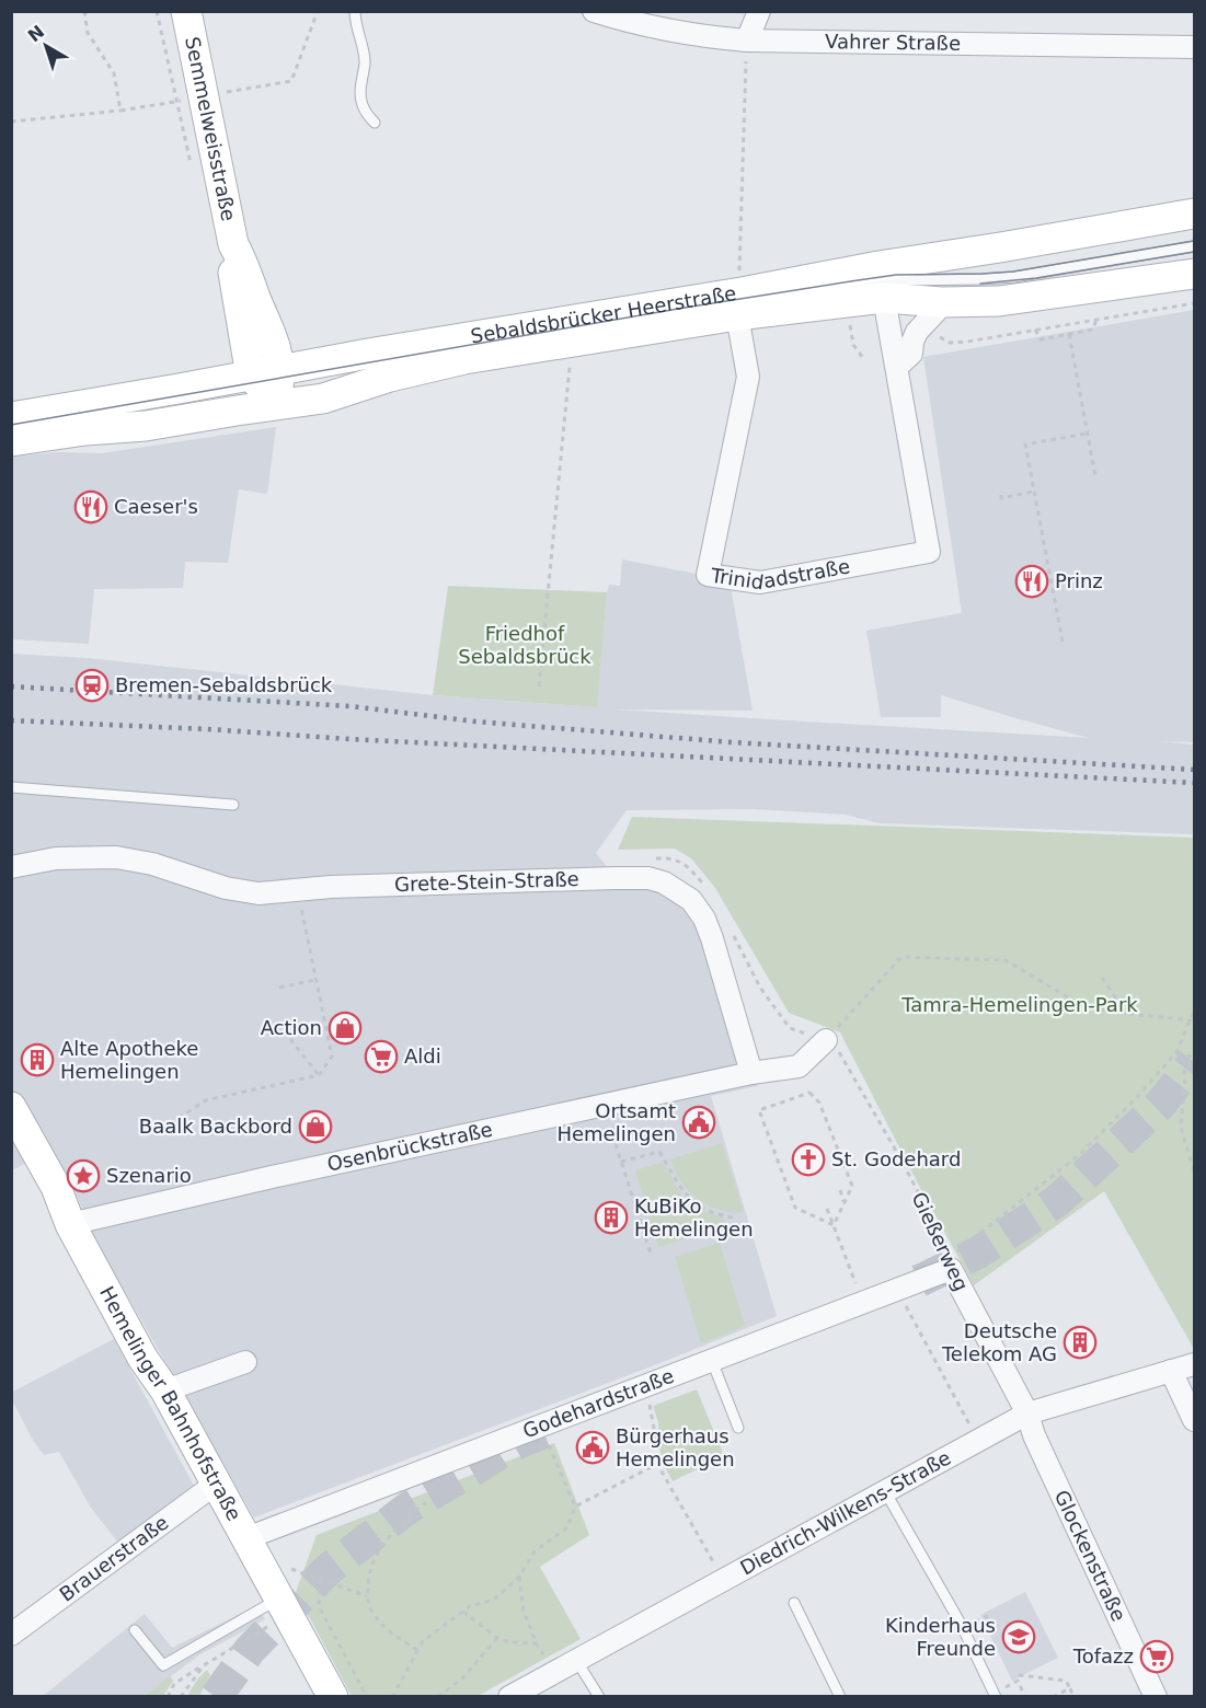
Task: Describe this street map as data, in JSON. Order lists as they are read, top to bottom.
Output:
{
  "streets": {
    "main road": ["Semmelweisstraße", "Sebaldsbrücker Heerstraße", "Hemelinger Bahnhofstraße"],
    "street": [
      "Vahrer Straße",
      "Trinidadstraße",
      "Grete-Stein-Straße",
      "Osenbrückstraße",
      "Gießerweg",
      "Godehardstraße",
      "Diedrich-Wilkens-Straße",
      "Glockenstraße",
      "Brauerstraße"
    ]
  },
  "crossings": [
    ["Semmelweisstraße", "Sebaldsbrücker Heerstraße"],
    ["Sebaldsbrücker Heerstraße", "Trinidadstraße"],
    ["Grete-Stein-Straße", "Osenbrückstraße"],
    ["Osenbrückstraße", "Hemelinger Bahnhofstraße"],
    ["Gießerweg", "Godehardstraße"],
    ["Gießerweg", "Diedrich-Wilkens-Straße"],
    ["Gießerweg", "Glockenstraße"],
    ["Hemelinger Bahnhofstraße", "Godehardstraße"],
    ["Hemelinger Bahnhofstraße", "Brauerstraße"],
    ["Diedrich-Wilkens-Straße", "Glockenstraße"]
  ],
  "parks": ["Friedhof Sebaldsbrück", "Tamra-Hemelingen-Park"],
  "places": {
    "restaurant": ["Caeser's", "Prinz"],
    "station": ["Bremen-Sebaldsbrück"],
    "shop": ["Action", "Baalk Backbord"],
    "supermarket": ["Aldi", "Tofazz"],
    "building": ["Alte Apotheke Hemelingen", "KuBiKo Hemelingen", "Deutsche Telekom AG"],
    "public building": ["Ortsamt Hemelingen", "Bürgerhaus Hemelingen"],
    "church": ["St. Godehard"],
    "place": ["Szenario"],
    "school or university": ["Kinderhaus Freunde"]
  },
  "north": "top left"
}
